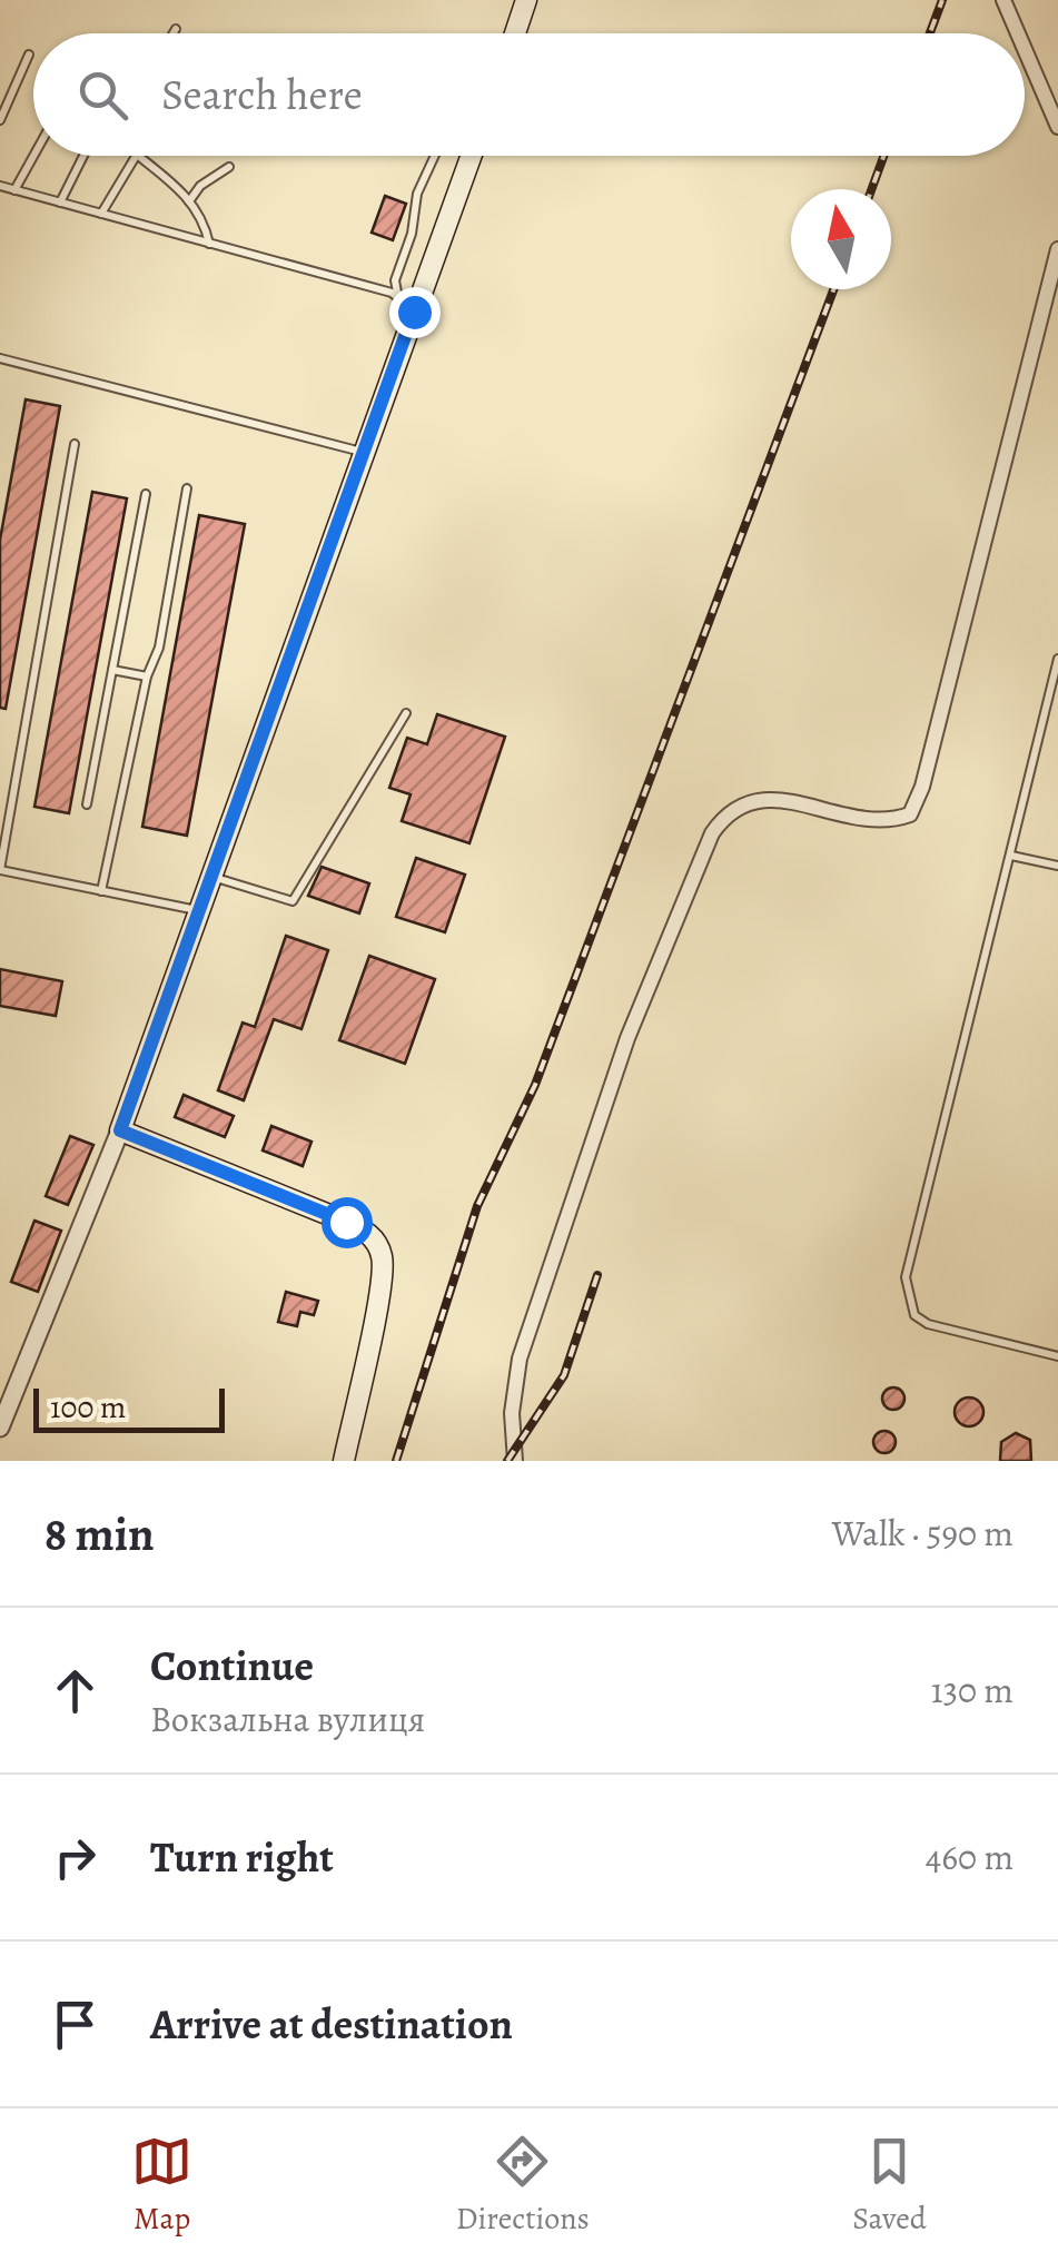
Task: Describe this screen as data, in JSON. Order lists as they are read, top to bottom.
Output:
{
  "scale_bar": "100 m",
  "north": "top",
  "page": {
    "search": "Search here",
    "scale": "100 m",
    "heading": ["8 min", "Walk · 590 m"],
    "list": [
      ["Continue", "Вокзальна вулиця", "130 m"],
      ["Turn right", "460 m"],
      "Arrive at destination"
    ],
    "nav": ["Map", "Directions", "Saved"]
  }
}
